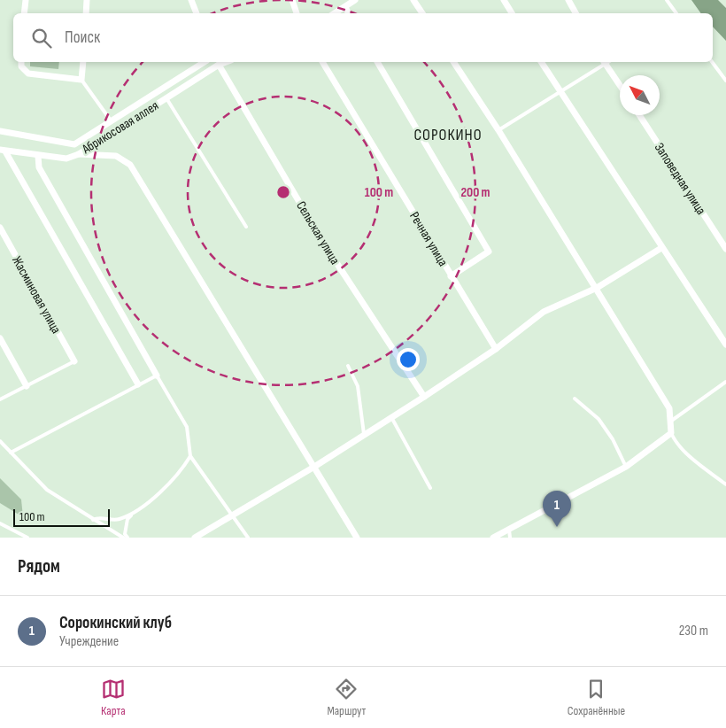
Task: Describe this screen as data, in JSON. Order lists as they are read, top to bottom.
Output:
{
  "streets": {
    "street": [
      "Абрикосовая аллея",
      "Заповедная улица",
      "Сельская улица",
      "Речная улица",
      "Жасминовая улица"
    ]
  },
  "crossings": [
    ["Абрикосовая аллея", "Сельская улица"]
  ],
  "districts": ["СОРОКИНО"],
  "scale_bar": "100 m",
  "north": "top left",
  "page": {
    "search": "Поиск",
    "pins": "1",
    "scale": "100 m",
    "heading": "Рядом",
    "list": [
      {
        "mark": "1",
        "name": "Сорокинский клуб",
        "note": "Учреждение",
        "value": "230 m"
      }
    ],
    "nav": ["Карта", "Маршрут", "Сохранённые"]
  },
  "rings": ["100 m", "200 m"]
}
